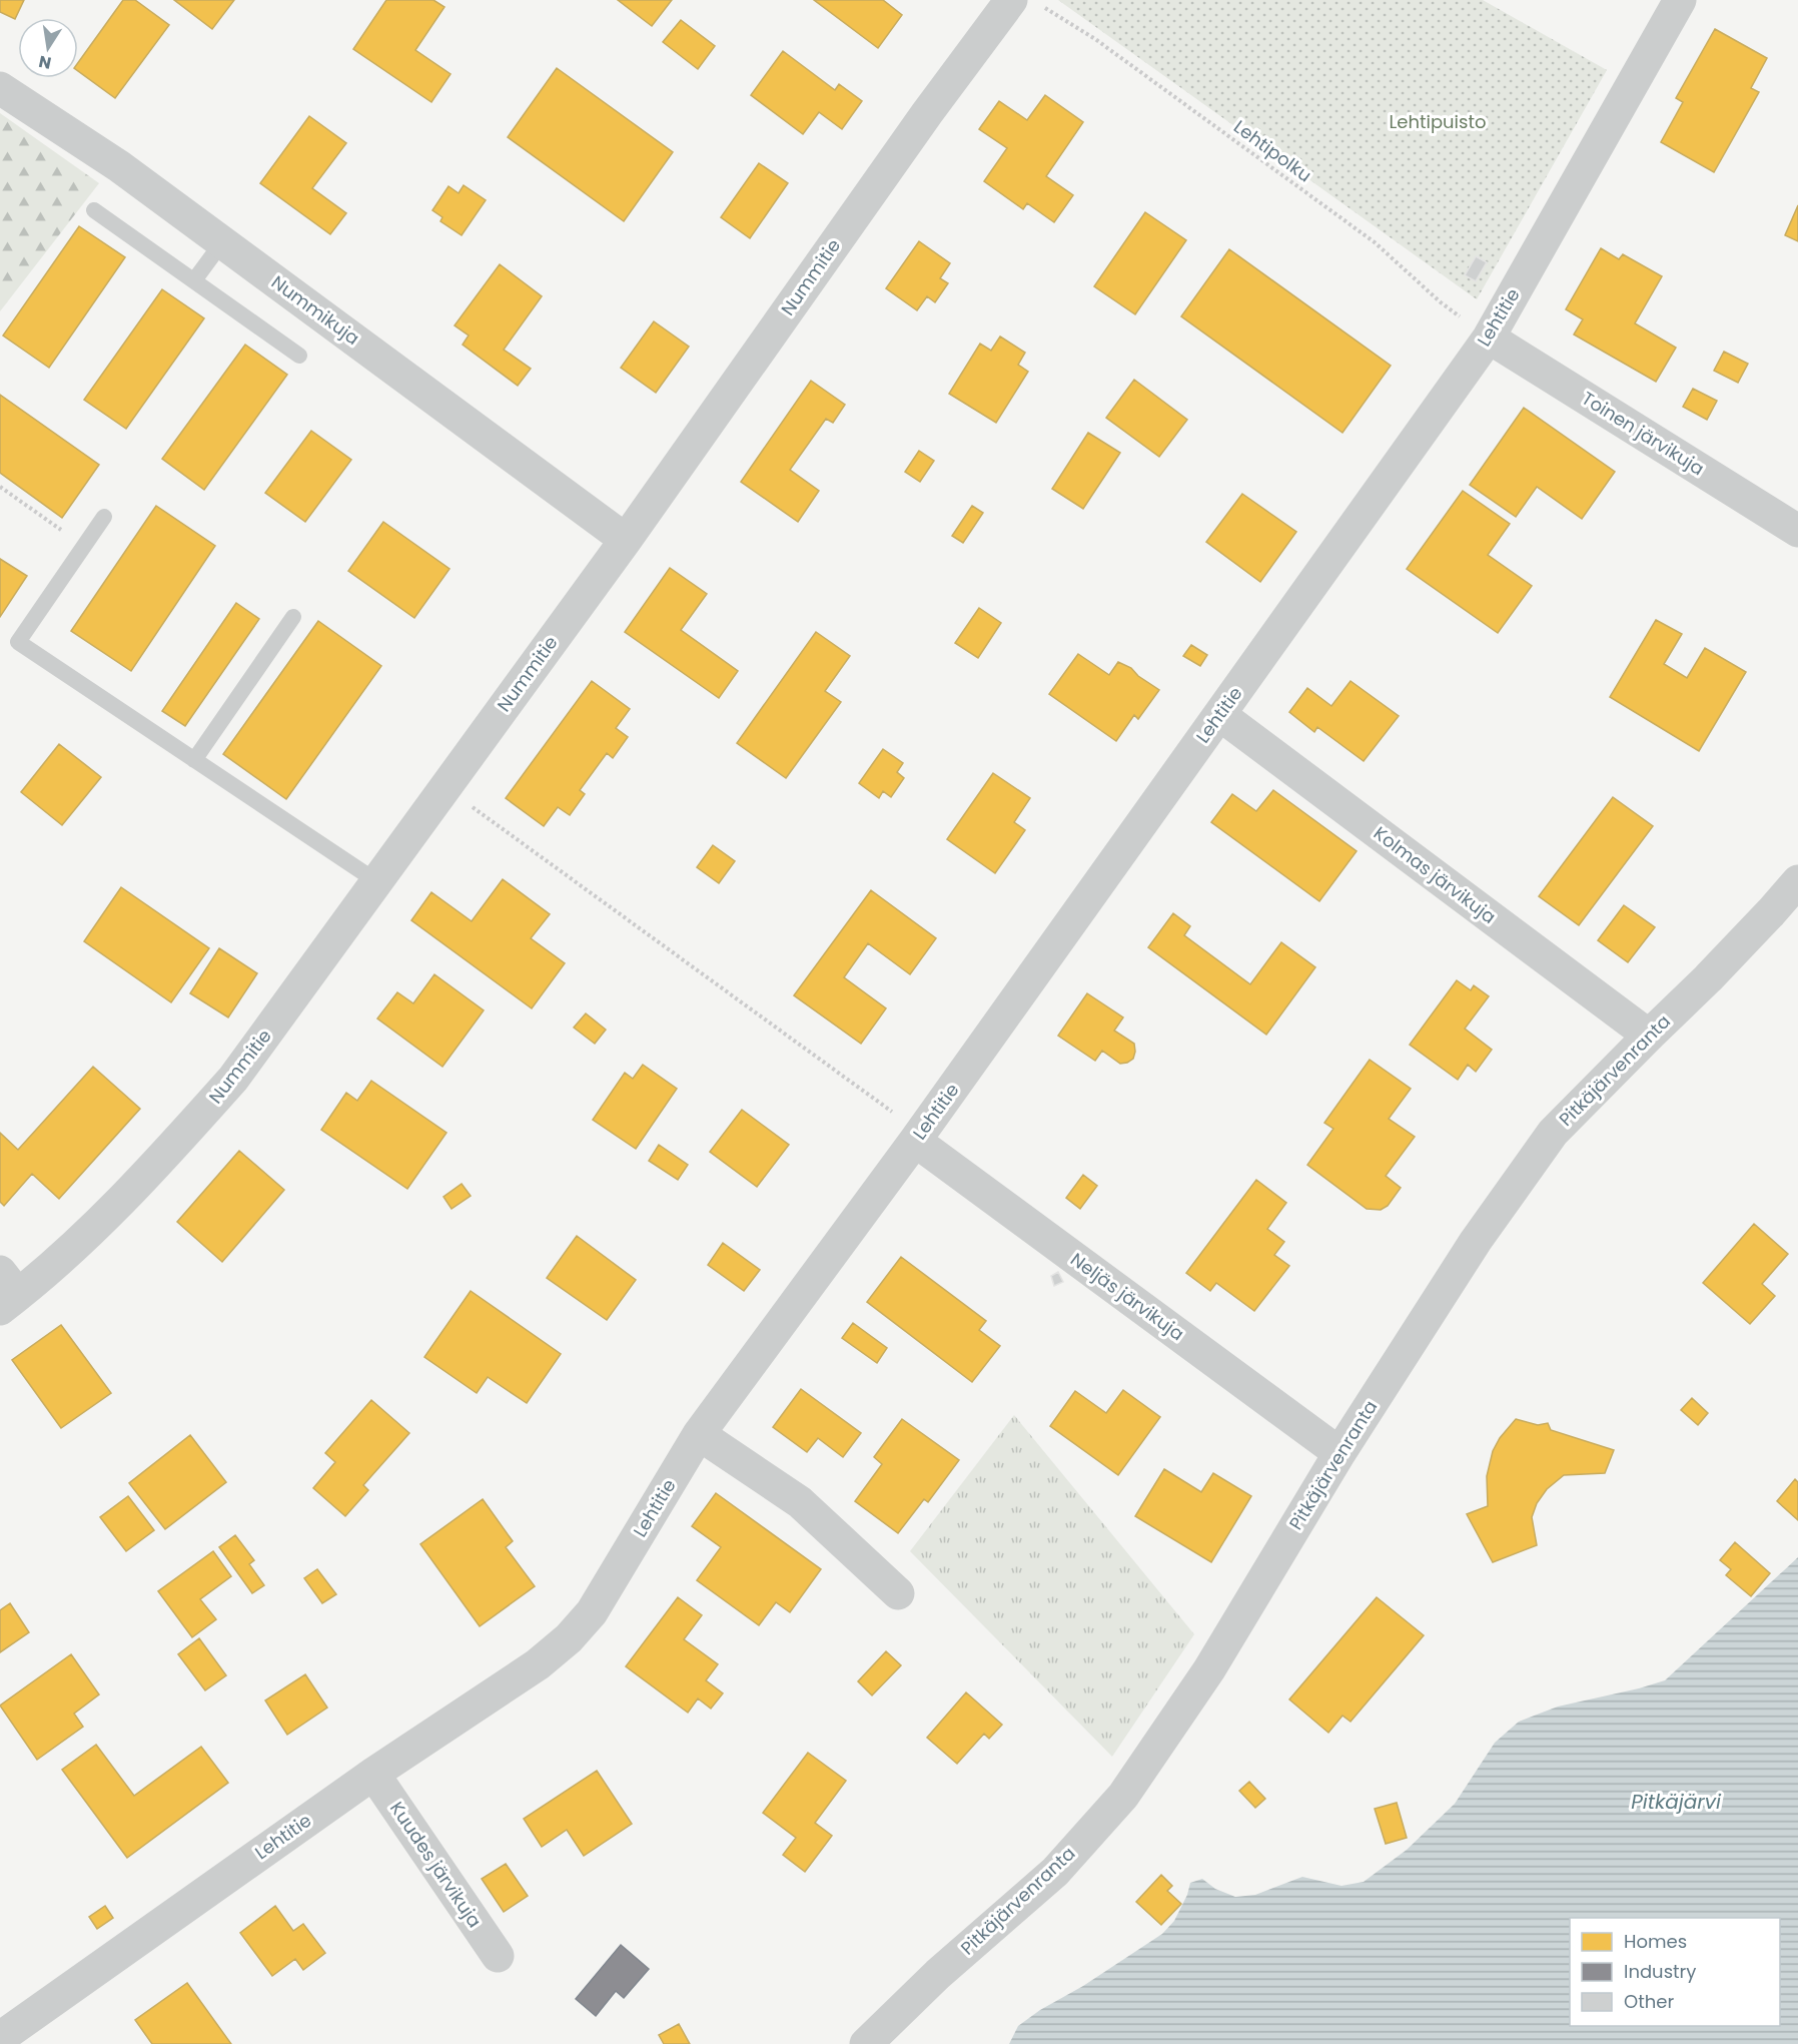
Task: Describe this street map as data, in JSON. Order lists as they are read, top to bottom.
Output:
{
  "streets": {
    "street": [
      "Nummitie",
      "Nummikuja",
      "Lehtitie",
      "Toinen järvikuja",
      "Kolmas järvikuja",
      "Pitkäjärvenranta",
      "Neljäs järvikuja",
      "Kuudes järvikuja"
    ],
    "path": ["Lehtipolku"]
  },
  "crossings": [
    ["Lehtipolku", "Nummitie"],
    ["Lehtipolku", "Lehtitie"],
    ["Lehtipolku", "Toinen järvikuja"],
    ["Nummitie", "Nummikuja"],
    ["Lehtitie", "Toinen järvikuja"],
    ["Lehtitie", "Kolmas järvikuja"],
    ["Lehtitie", "Neljäs järvikuja"],
    ["Lehtitie", "Kuudes järvikuja"],
    ["Kolmas järvikuja", "Pitkäjärvenranta"],
    ["Pitkäjärvenranta", "Neljäs järvikuja"]
  ],
  "water": ["Pitkäjärvi"],
  "parks": ["Lehtipuisto"],
  "legend": ["Homes", "Industry", "Other"],
  "north": "bottom"
}
